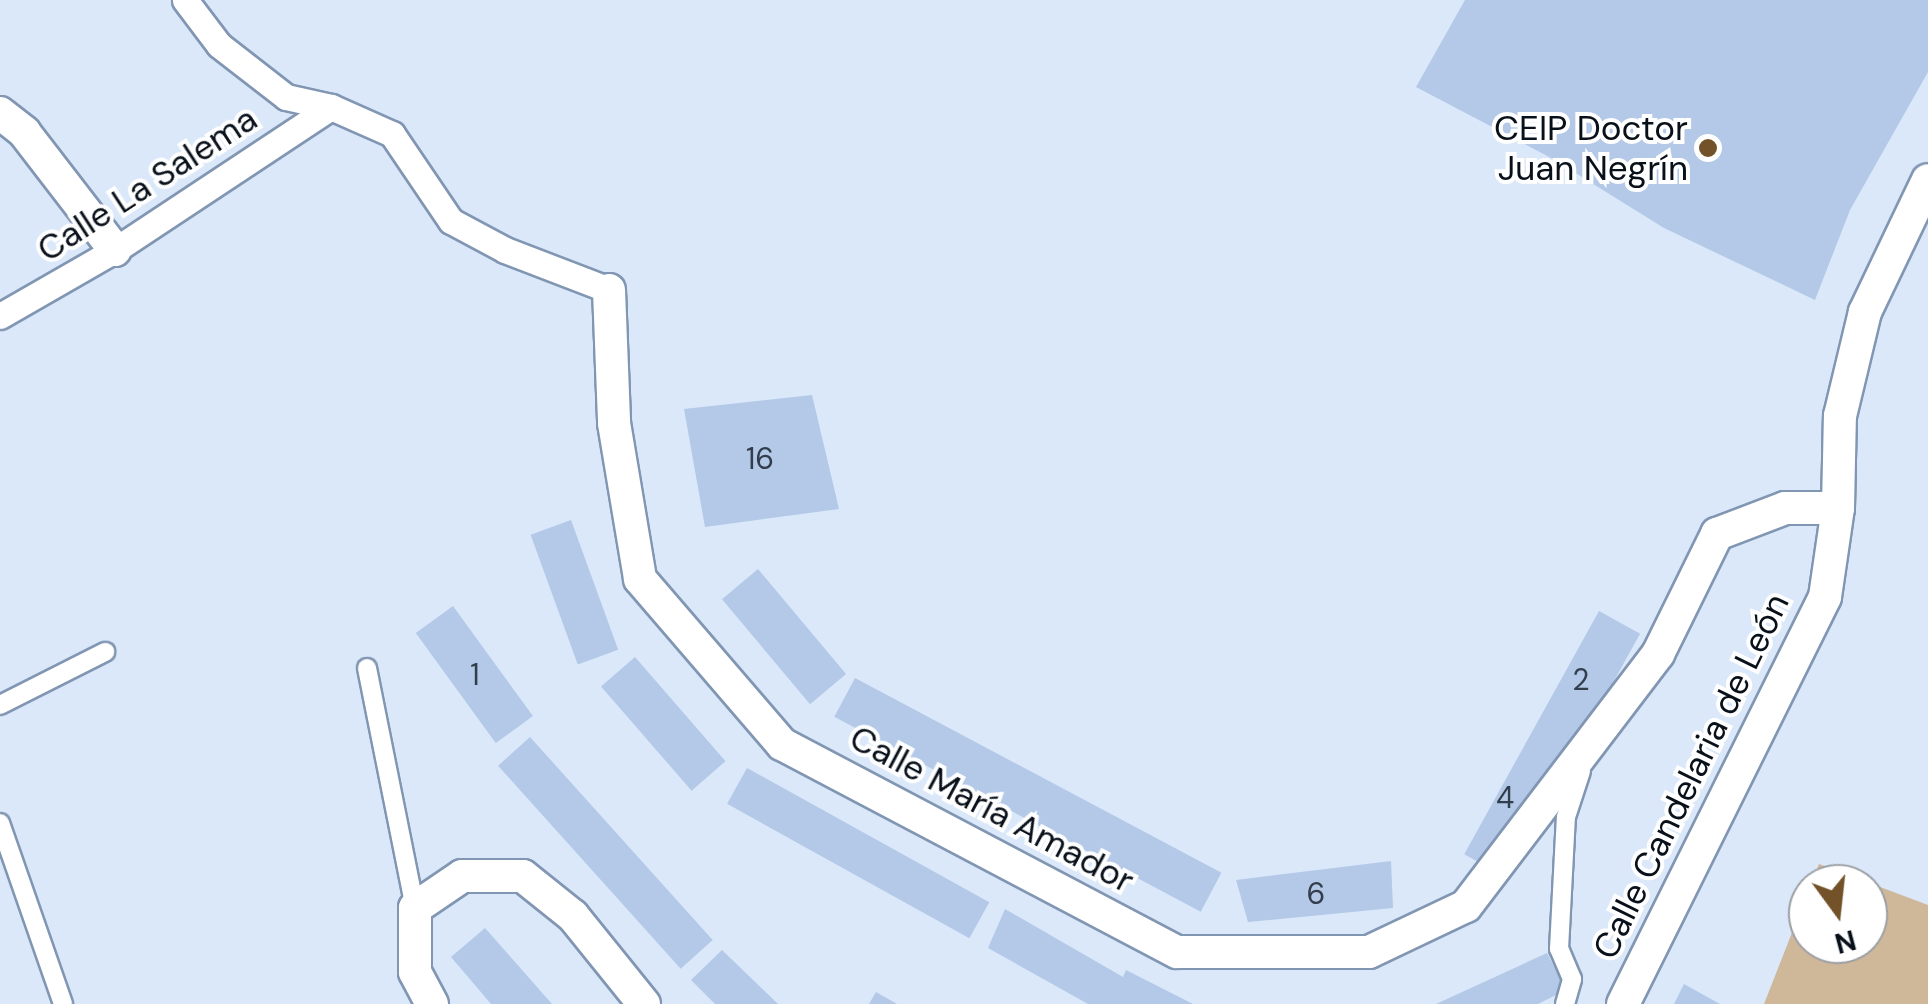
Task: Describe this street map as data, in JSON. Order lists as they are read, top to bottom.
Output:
{
  "streets": {
    "street": ["Calle La Salema", "Calle Candelaria de León", "Calle María Amador"]
  },
  "crossings": [
    ["Calle Candelaria de León", "Calle María Amador"]
  ],
  "places": ["CEIP Doctor Juan Negrín"],
  "house_numbers": [
    "16",
    "1",
    "2",
    "4",
    "6"
  ],
  "north": "bottom"
}
